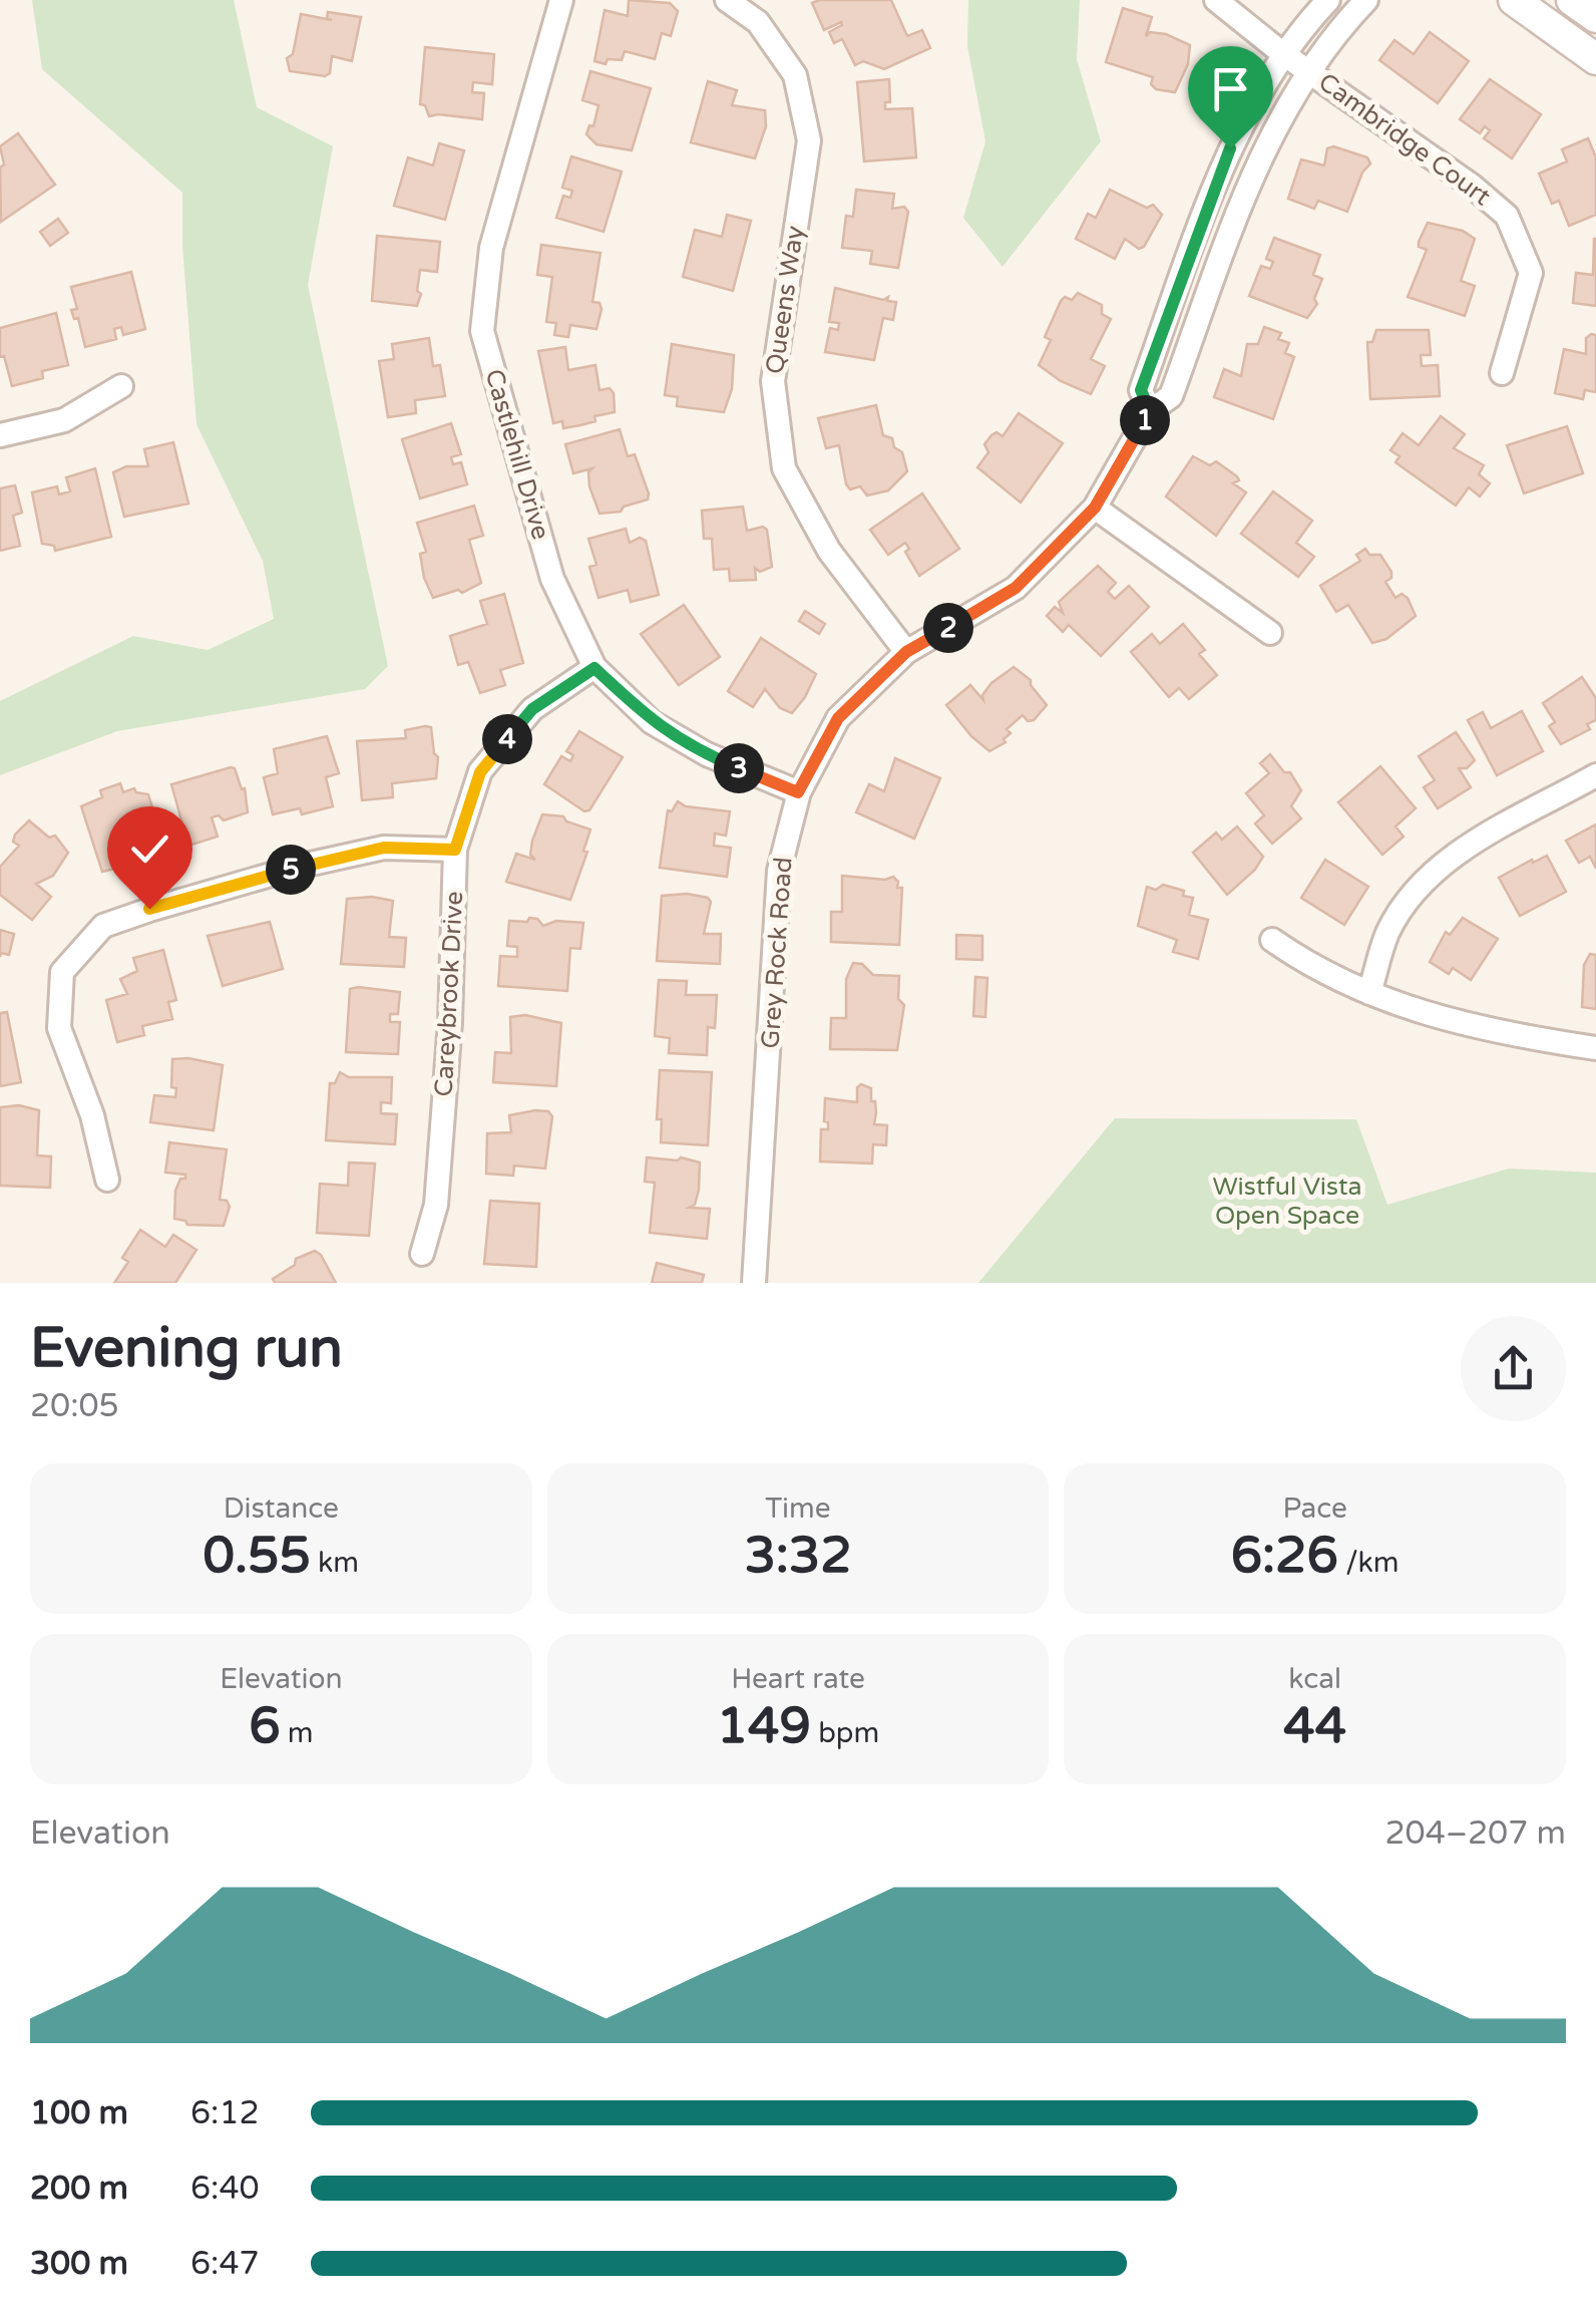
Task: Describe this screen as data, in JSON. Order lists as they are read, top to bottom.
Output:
{
  "streets": {
    "street": [
      "Cambridge Court",
      "Queens Way",
      "Castlehill Drive",
      "Grey Rock Road",
      "Careybrook Drive"
    ]
  },
  "crossings": [
    ["Cambridge Court", "Grey Rock Road"],
    ["Queens Way", "Grey Rock Road"],
    ["Castlehill Drive", "Grey Rock Road"],
    ["Castlehill Drive", "Careybrook Drive"]
  ],
  "parks": ["Wistful Vista Open Space"],
  "page": {
    "pins": [
      "1",
      "2",
      "4",
      "3",
      "5"
    ],
    "heading": ["Evening run", "20:05"],
    "stats": [
      ["Distance", "0.55 km"],
      ["Time", "3:32"],
      ["Pace", "6:26 /km"],
      ["Elevation", "6 m"],
      ["Heart rate", "149 bpm"],
      ["kcal", "44"]
    ],
    "chart": ["Elevation", "204–207 m"],
    "list": [
      {
        "name": "100 m",
        "note": "6:12"
      },
      {
        "name": "200 m",
        "note": "6:40"
      },
      {
        "name": "300 m",
        "note": "6:47"
      }
    ]
  }
}
